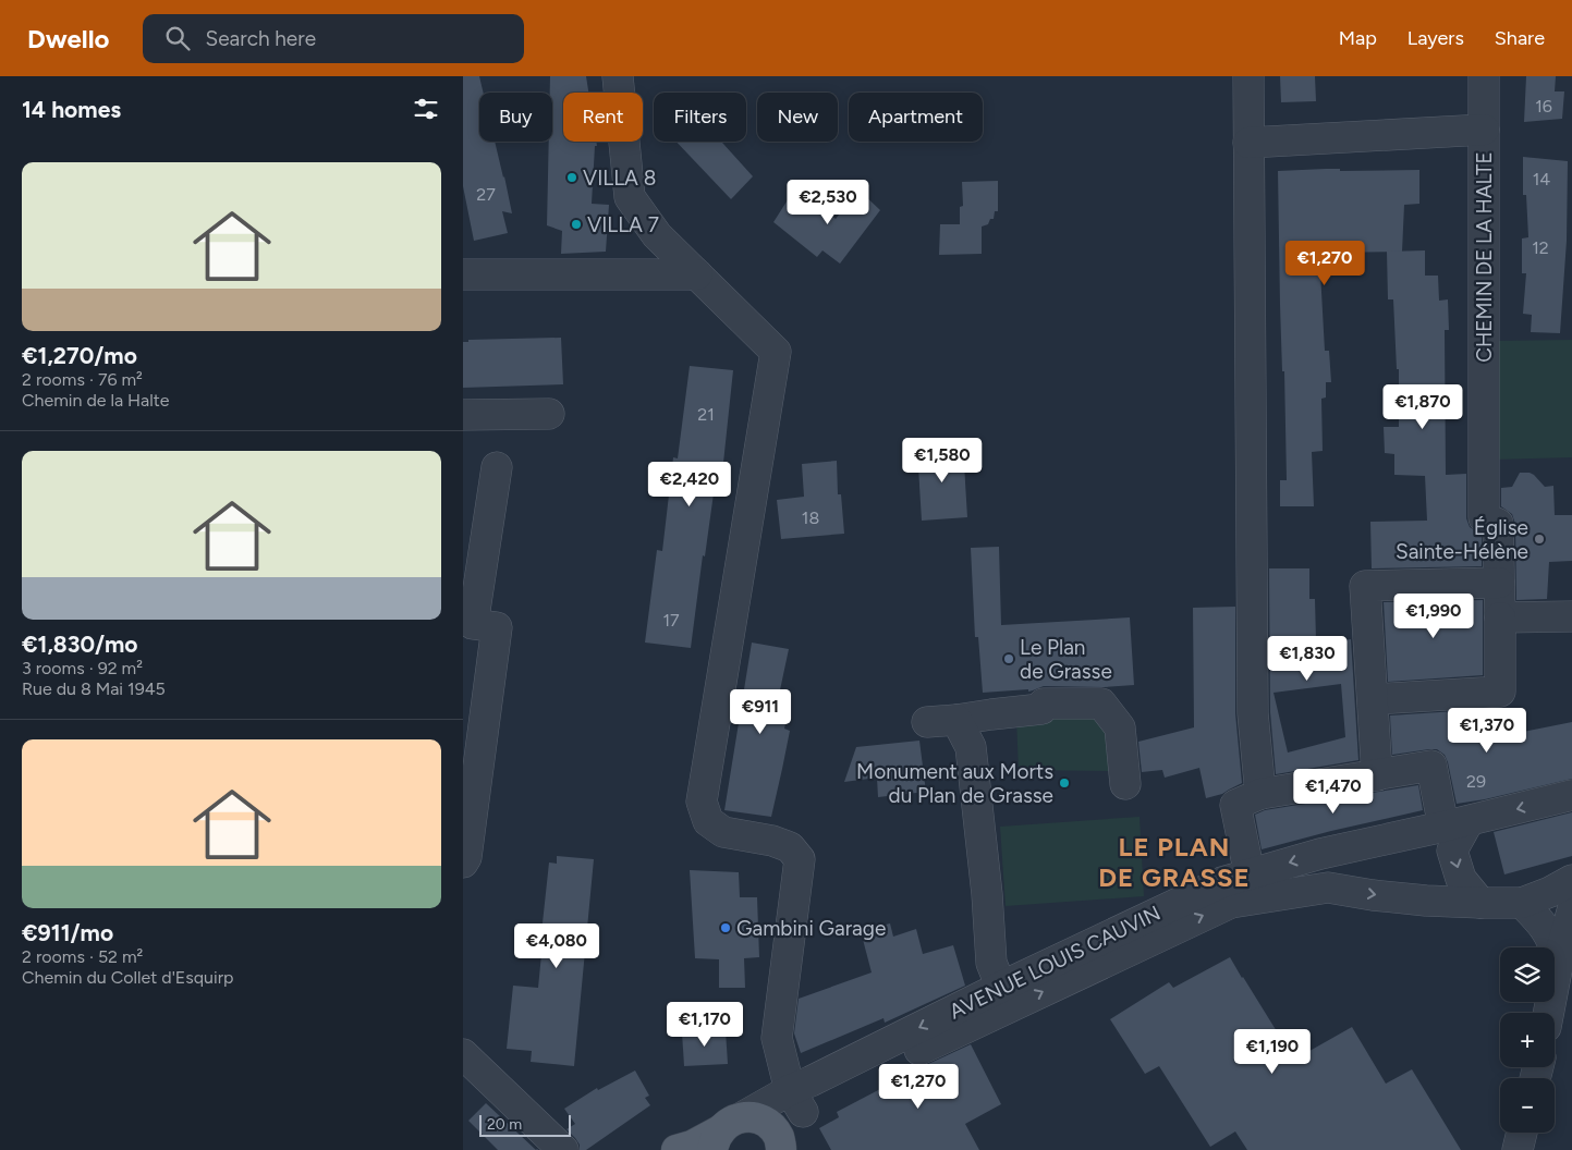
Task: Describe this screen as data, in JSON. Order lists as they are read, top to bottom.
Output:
{
  "streets": {
    "street": ["CHEMIN DE LA HALTE", "AVENUE LOUIS CAUVIN"]
  },
  "districts": ["LE PLAN DE GRASSE"],
  "places": [
    "VILLA 8",
    "VILLA 7",
    "Église Sainte-Hélène",
    "Le Plan de Grasse",
    "Monument aux Morts du Plan de Grasse",
    "Gambini Garage"
  ],
  "house_numbers": [
    "16",
    "14",
    "27",
    "12",
    "21",
    "18",
    "17",
    "29"
  ],
  "scale_bar": "20 m",
  "page": {
    "header": "Dwello",
    "search": "Search here",
    "nav": ["Map", "Layers", "Share"],
    "heading": "14 homes",
    "chip": [
      "Buy",
      "Rent",
      "Filters",
      "New",
      "Apartment"
    ],
    "list": [
      {
        "name": "€1,270/mo",
        "note": "2 rooms · 76 m² · Chemin de la Halte"
      },
      {
        "name": "€1,830/mo",
        "note": "3 rooms · 92 m² · Rue du 8 Mai 1945"
      },
      {
        "name": "€911/mo",
        "note": "2 rooms · 52 m² · Chemin du Collet d'Esquirp"
      }
    ],
    "price": [
      "€2,530",
      "€1,270",
      "€1,870",
      "€1,580",
      "€2,420",
      "€1,990",
      "€1,830",
      "€911",
      "€1,370",
      "€1,470",
      "€4,080",
      "€1,170",
      "€1,190",
      "€1,270"
    ],
    "map_buttons": ["+", "−"],
    "scale": "20 m"
  }
}
